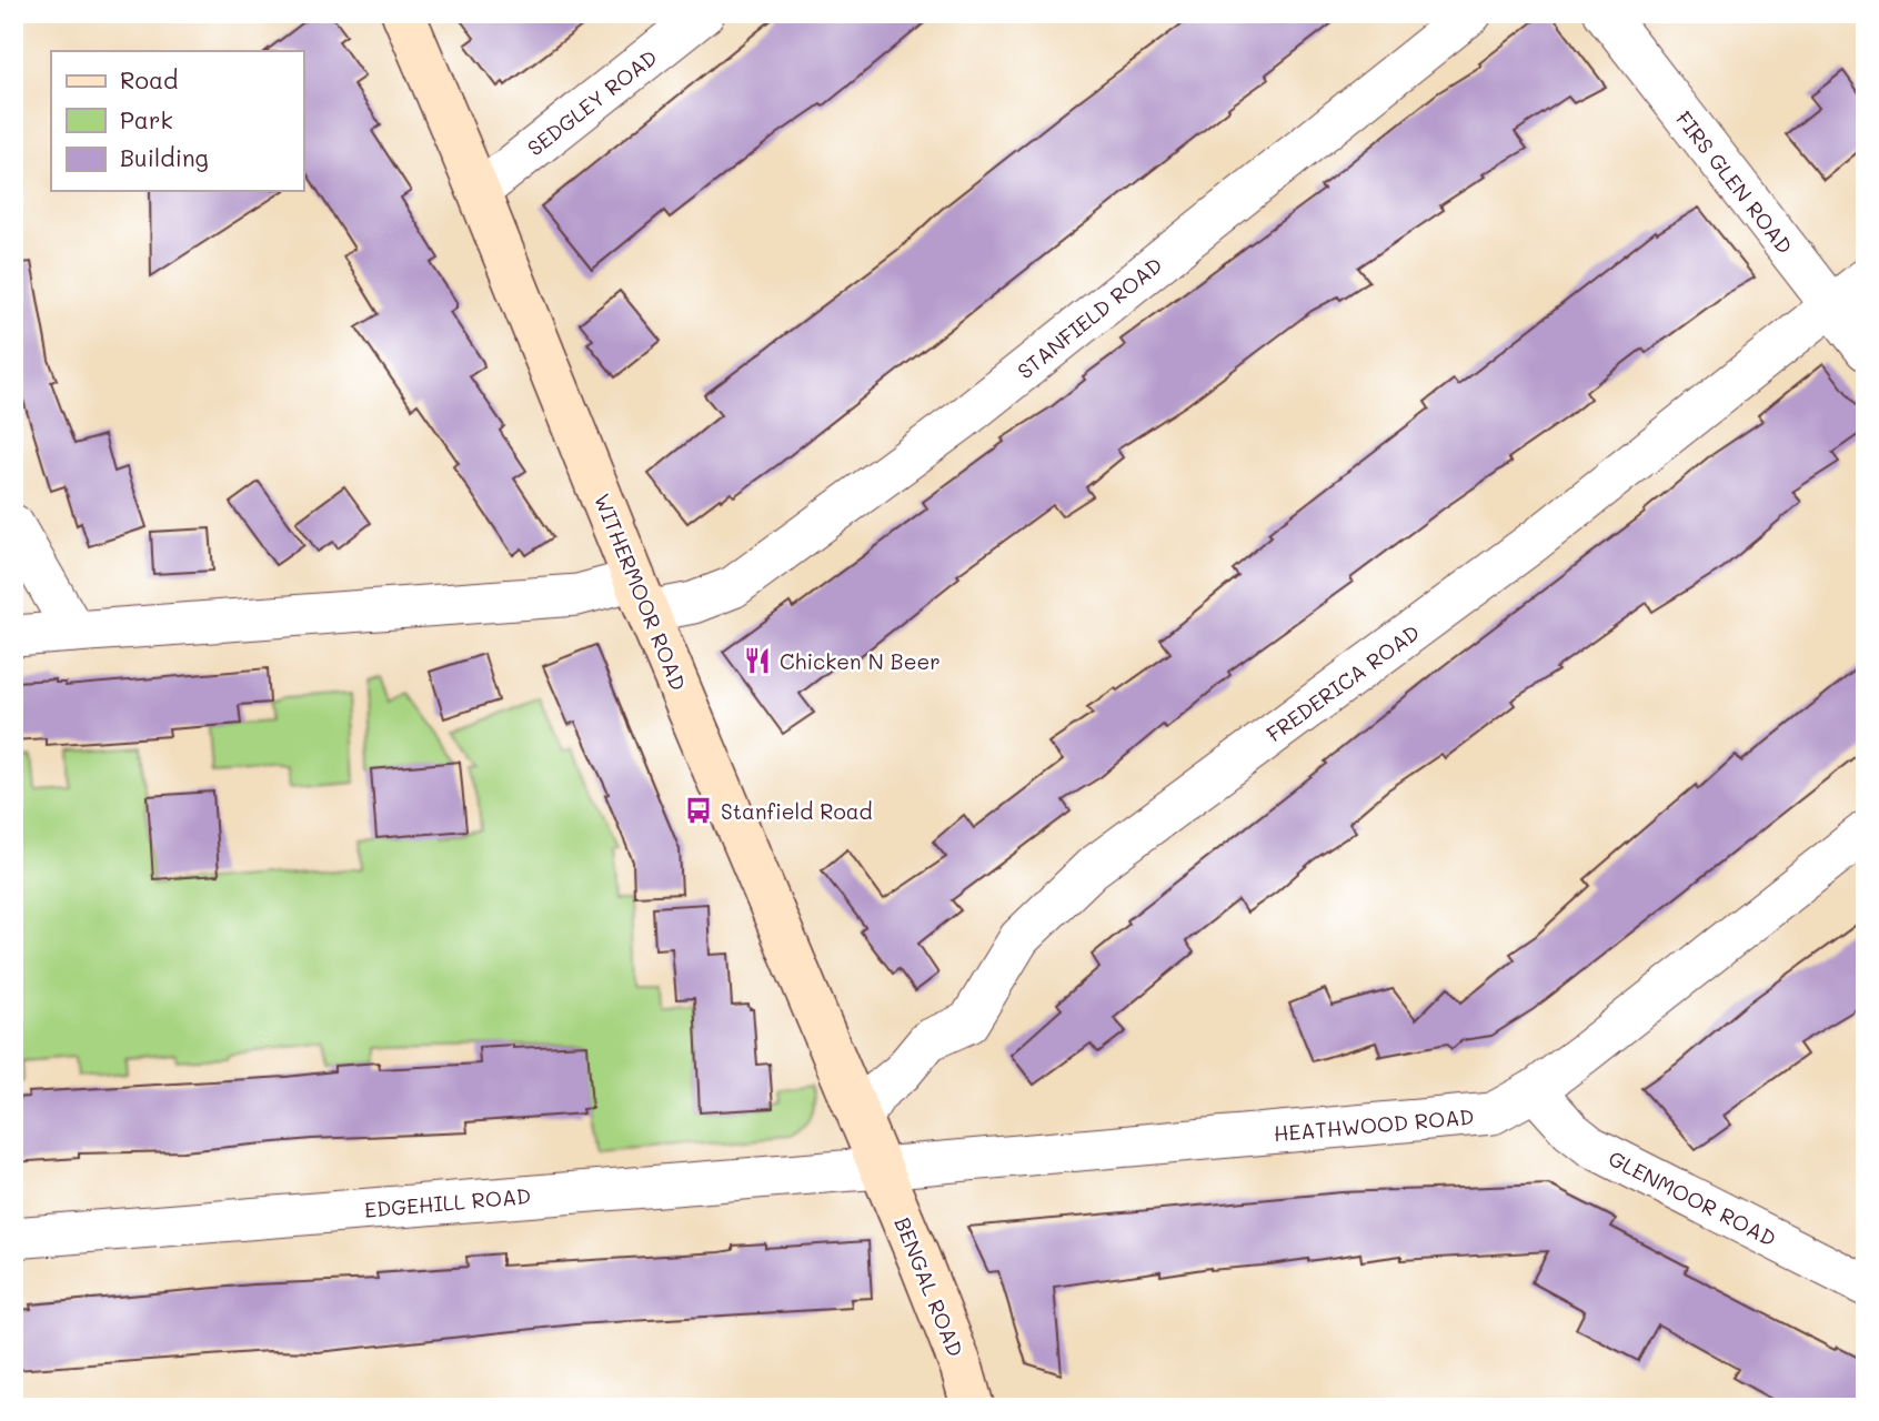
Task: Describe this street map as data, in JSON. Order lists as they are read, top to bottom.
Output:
{
  "streets": {
    "street": [
      "SEDGLEY ROAD",
      "FIRS GLEN ROAD",
      "STANFIELD ROAD",
      "WITHERMOOR ROAD",
      "FREDERICA ROAD",
      "HEATHWOOD ROAD",
      "GLENMOOR ROAD",
      "EDGEHILL ROAD",
      "BENGAL ROAD"
    ]
  },
  "crossings": [
    ["SEDGLEY ROAD", "WITHERMOOR ROAD"],
    ["FIRS GLEN ROAD", "FREDERICA ROAD"],
    ["STANFIELD ROAD", "WITHERMOOR ROAD"],
    ["WITHERMOOR ROAD", "FREDERICA ROAD"],
    ["WITHERMOOR ROAD", "HEATHWOOD ROAD"],
    ["WITHERMOOR ROAD", "EDGEHILL ROAD"],
    ["WITHERMOOR ROAD", "BENGAL ROAD"],
    ["HEATHWOOD ROAD", "GLENMOOR ROAD"],
    ["HEATHWOOD ROAD", "EDGEHILL ROAD"],
    ["HEATHWOOD ROAD", "BENGAL ROAD"],
    ["EDGEHILL ROAD", "BENGAL ROAD"]
  ],
  "places": {
    "restaurant": ["Chicken N Beer"],
    "bus stop": ["Stanfield Road"]
  },
  "legend": ["Road", "Park", "Building"]
}
